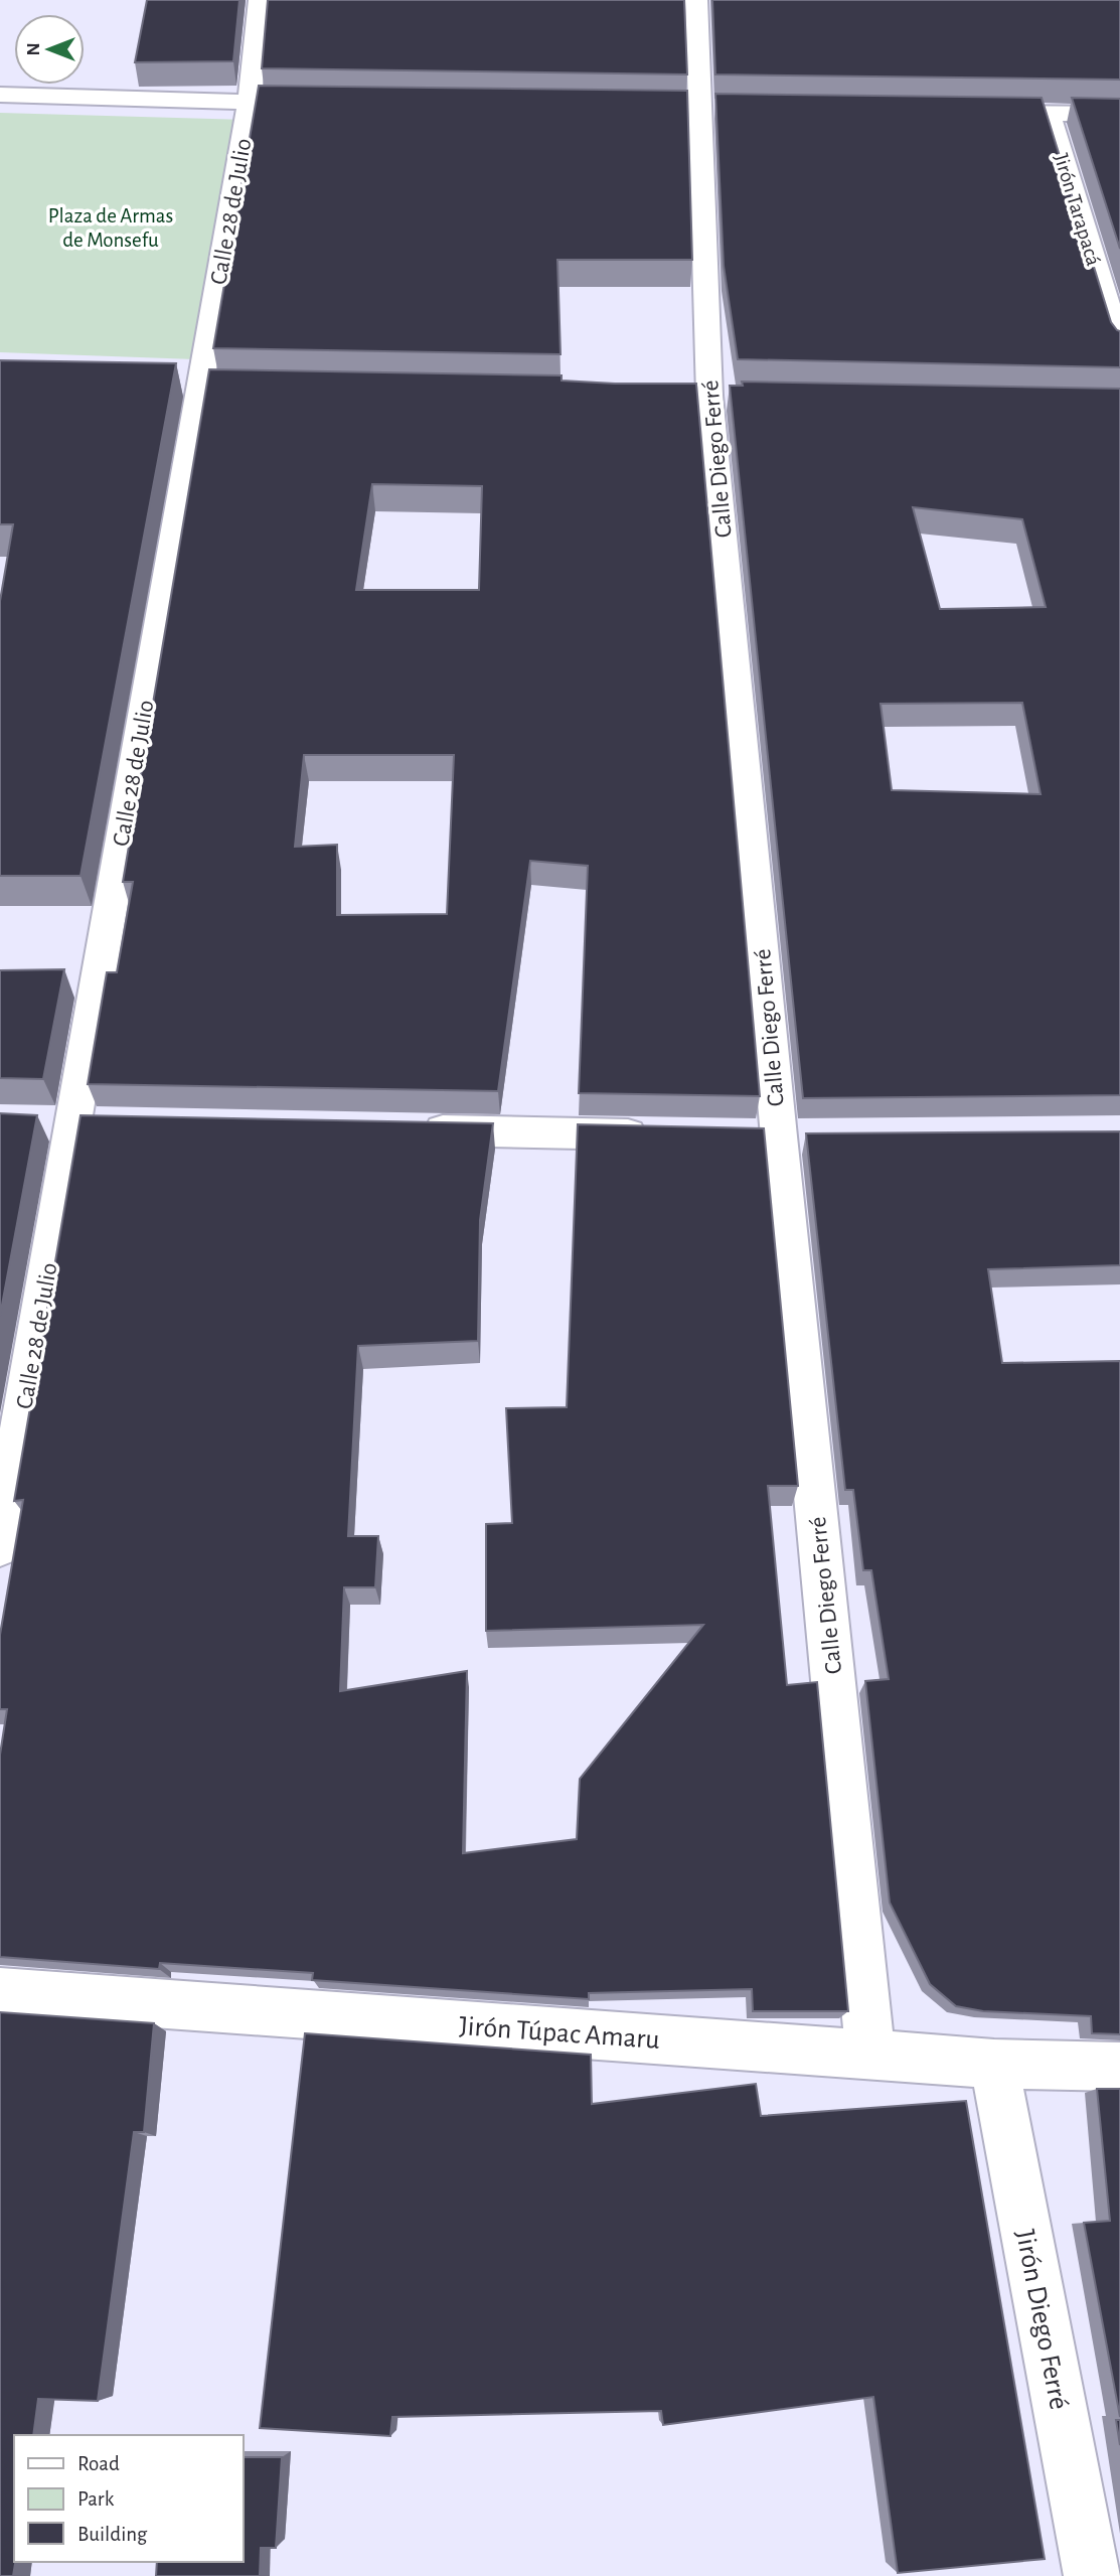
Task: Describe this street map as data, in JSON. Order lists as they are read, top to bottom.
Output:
{
  "streets": {
    "street": [
      "Jirón Tarapacá",
      "Calle 28 de Julio",
      "Calle Diego Ferré",
      "Jirón Túpac Amaru",
      "Jirón Diego Ferré"
    ]
  },
  "crossings": [
    ["Calle Diego Ferré", "Jirón Túpac Amaru"],
    ["Jirón Túpac Amaru", "Jirón Diego Ferré"]
  ],
  "parks": ["Plaza de Armas de Monsefu"],
  "legend": ["Road", "Park", "Building"],
  "north": "left"
}
